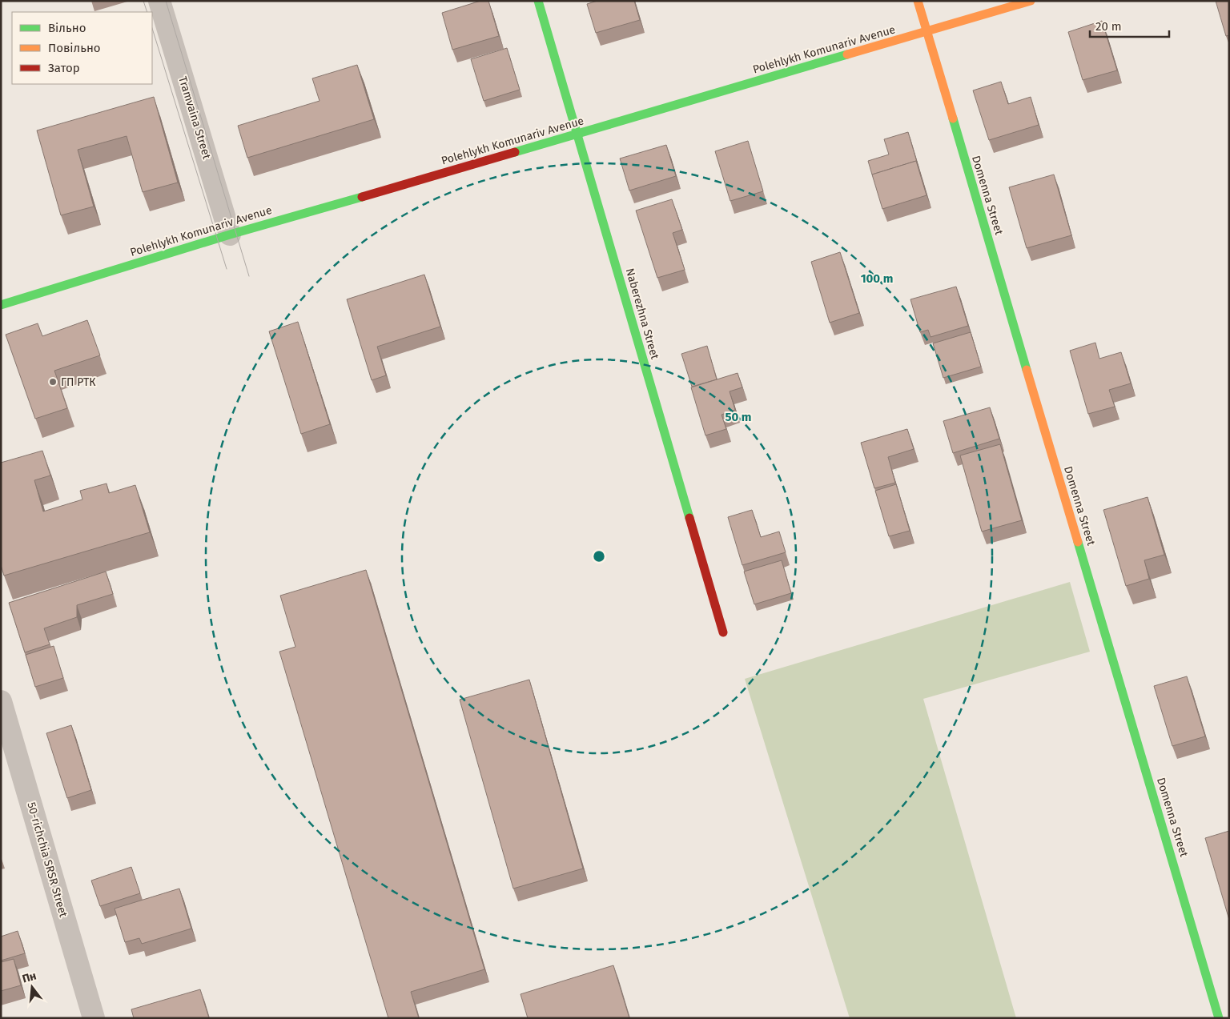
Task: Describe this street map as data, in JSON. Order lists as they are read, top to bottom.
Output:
{
  "streets": {
    "street": [
      "Polehlykh Komunariv Avenue",
      "Tramvaina Street",
      "Domenna Street",
      "Naberezhna Street",
      "50-richchia SRSR Street"
    ]
  },
  "crossings": [
    ["Polehlykh Komunariv Avenue", "Tramvaina Street"],
    ["Polehlykh Komunariv Avenue", "Domenna Street"],
    ["Polehlykh Komunariv Avenue", "Naberezhna Street"]
  ],
  "places": ["ГП РТК"],
  "legend": ["Вільно", "Повільно", "Затор"],
  "scale_bar": "20 m",
  "north": "top",
  "rings": ["100 m", "50 m"]
}
